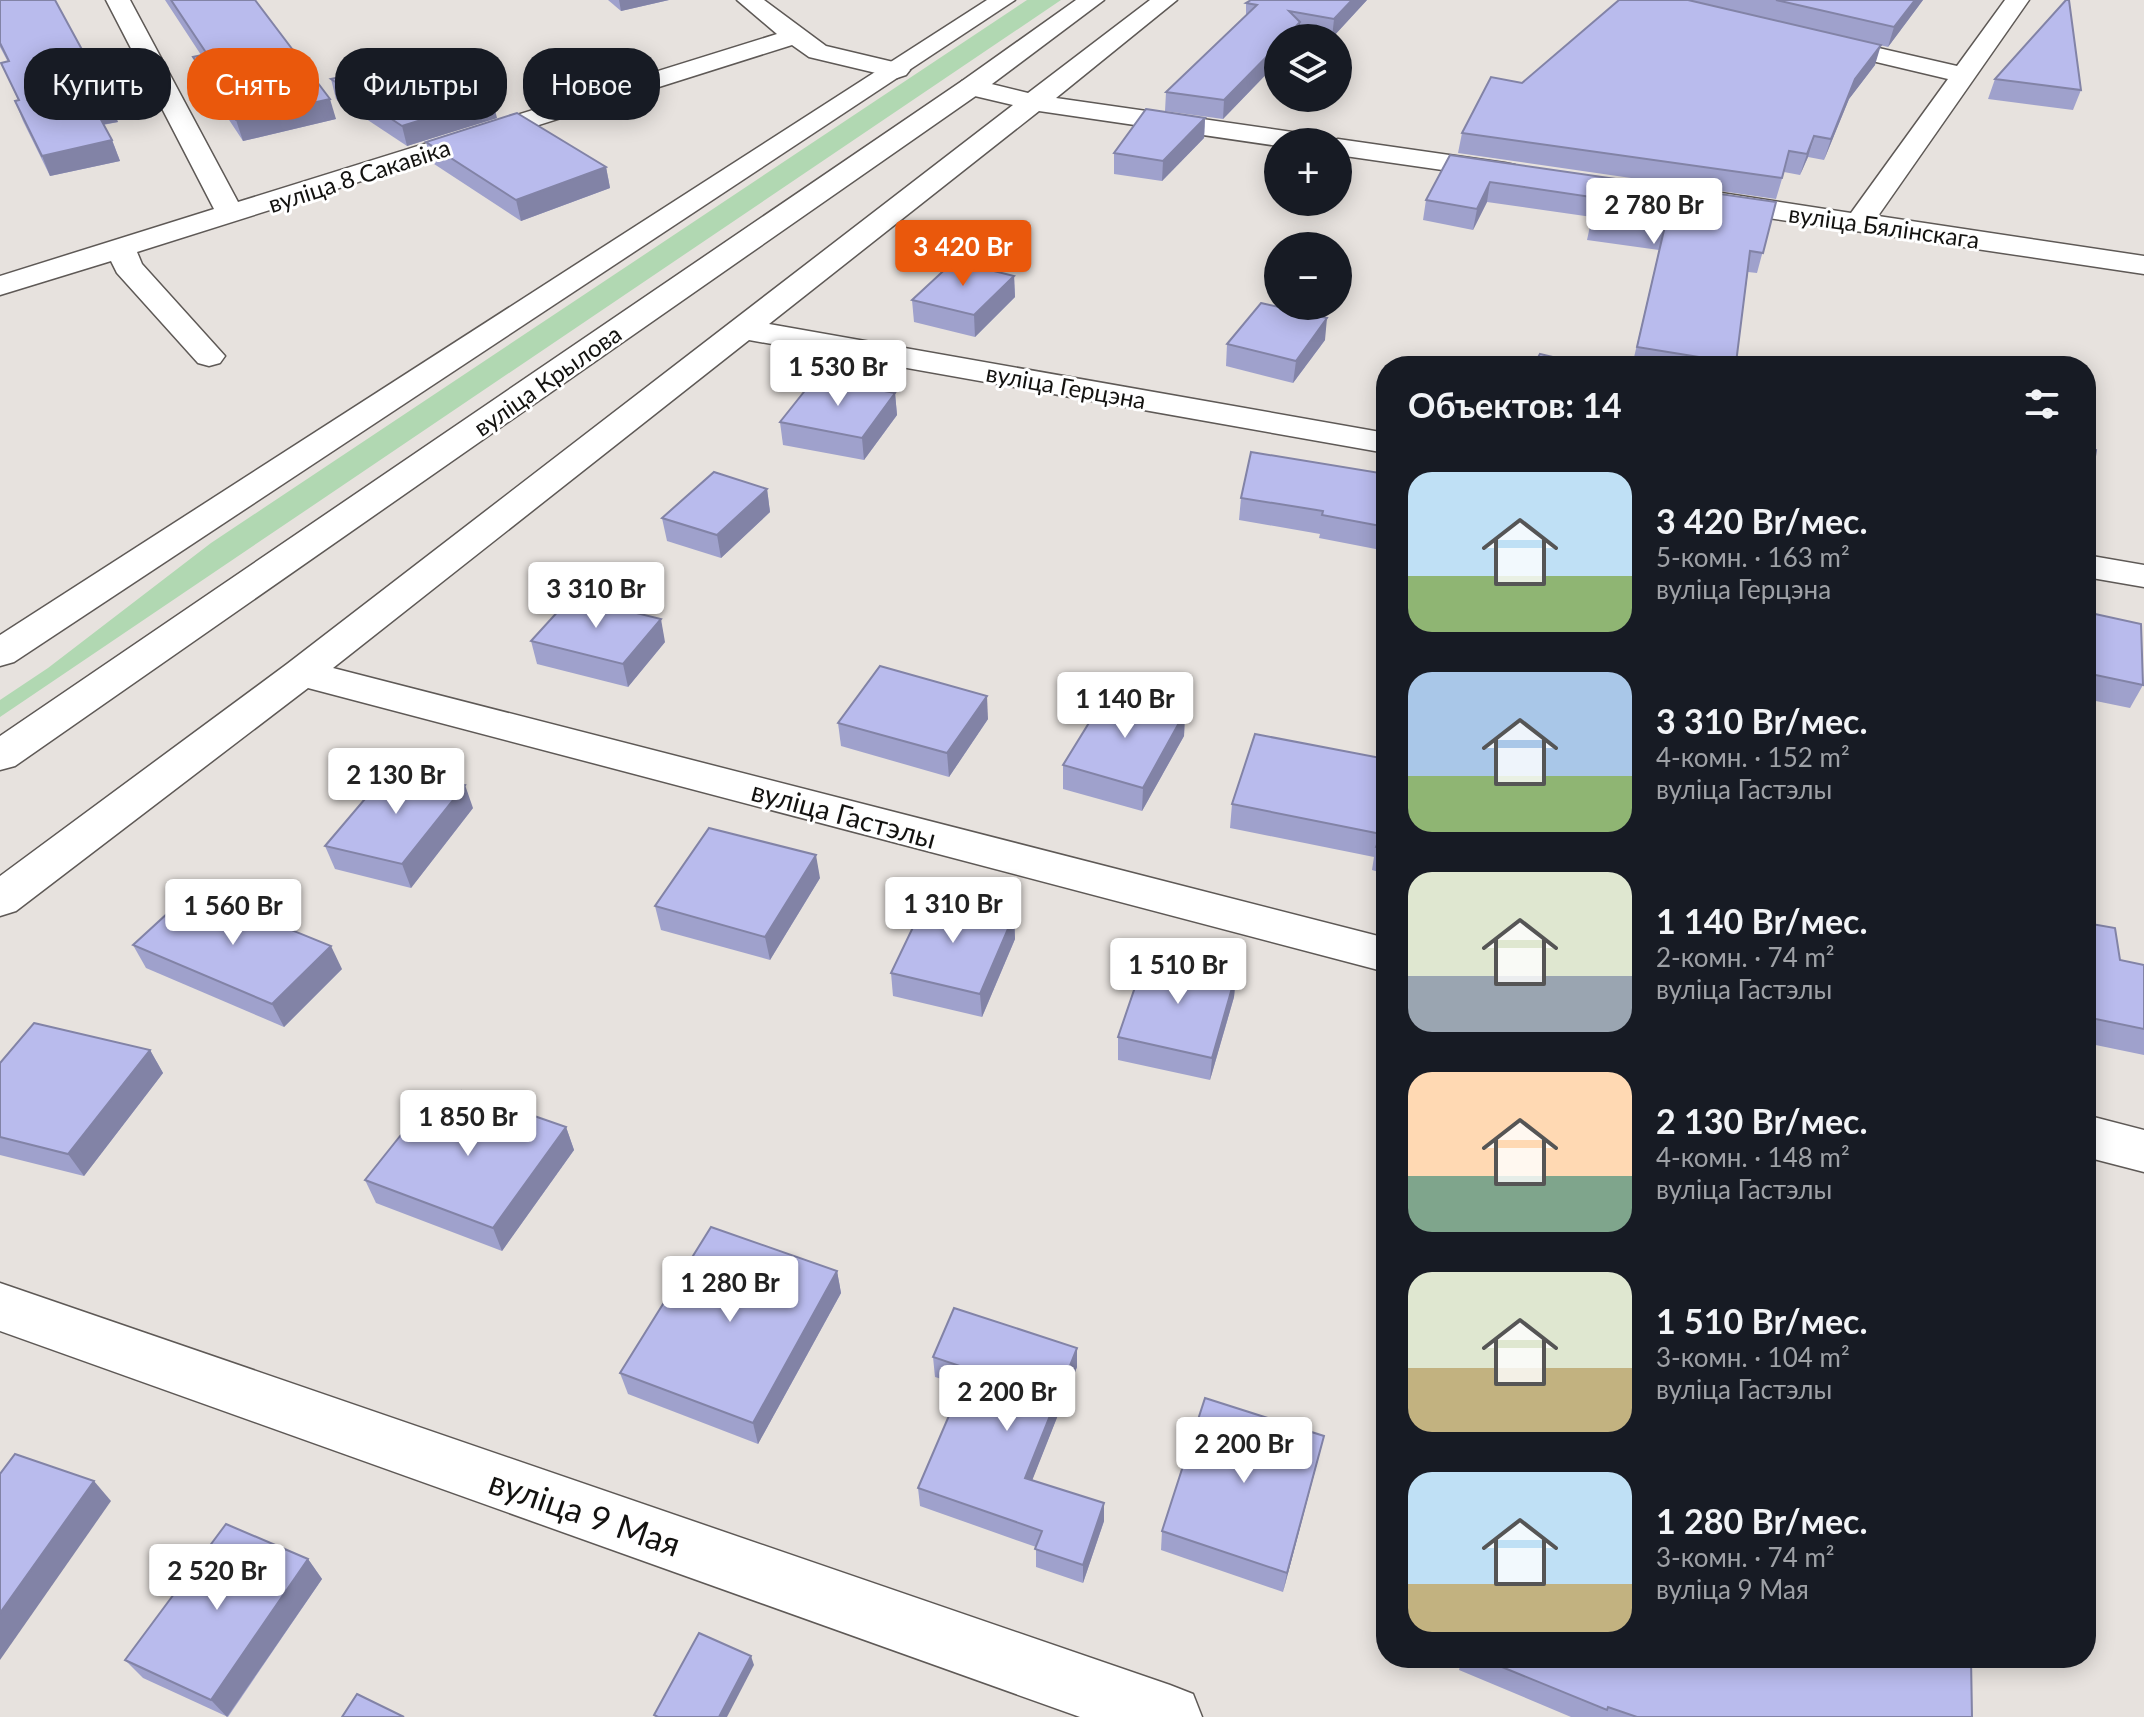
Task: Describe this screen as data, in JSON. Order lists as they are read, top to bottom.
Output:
{
  "streets": {
    "street": [
      "вуліца 8 Сакавіка",
      "вуліца Бялінскага",
      "вуліца Крылова",
      "вуліца Герцэна",
      "вуліца Гастэлы",
      "вуліца 9 Мая"
    ]
  },
  "page": {
    "map_buttons": ["+", "−"],
    "chip": [
      "Купить",
      "Снять",
      "Фильтры",
      "Новое"
    ],
    "price": [
      "2 780 Br",
      "3 420 Br",
      "1 530 Br",
      "3 310 Br",
      "1 140 Br",
      "2 130 Br",
      "1 310 Br",
      "1 560 Br",
      "1 510 Br",
      "1 850 Br",
      "1 280 Br",
      "2 200 Br",
      "2 200 Br",
      "2 520 Br"
    ],
    "heading": "Объектов: 14",
    "list": [
      {
        "name": "3 420 Br/мес.",
        "note": "5-комн. · 163 m² · вуліца Герцэна"
      },
      {
        "name": "3 310 Br/мес.",
        "note": "4-комн. · 152 m² · вуліца Гастэлы"
      },
      {
        "name": "1 140 Br/мес.",
        "note": "2-комн. · 74 m² · вуліца Гастэлы"
      },
      {
        "name": "2 130 Br/мес.",
        "note": "4-комн. · 148 m² · вуліца Гастэлы"
      },
      {
        "name": "1 510 Br/мес.",
        "note": "3-комн. · 104 m² · вуліца Гастэлы"
      },
      {
        "name": "1 280 Br/мес.",
        "note": "3-комн. · 74 m² · вуліца 9 Мая"
      }
    ]
  }
}
